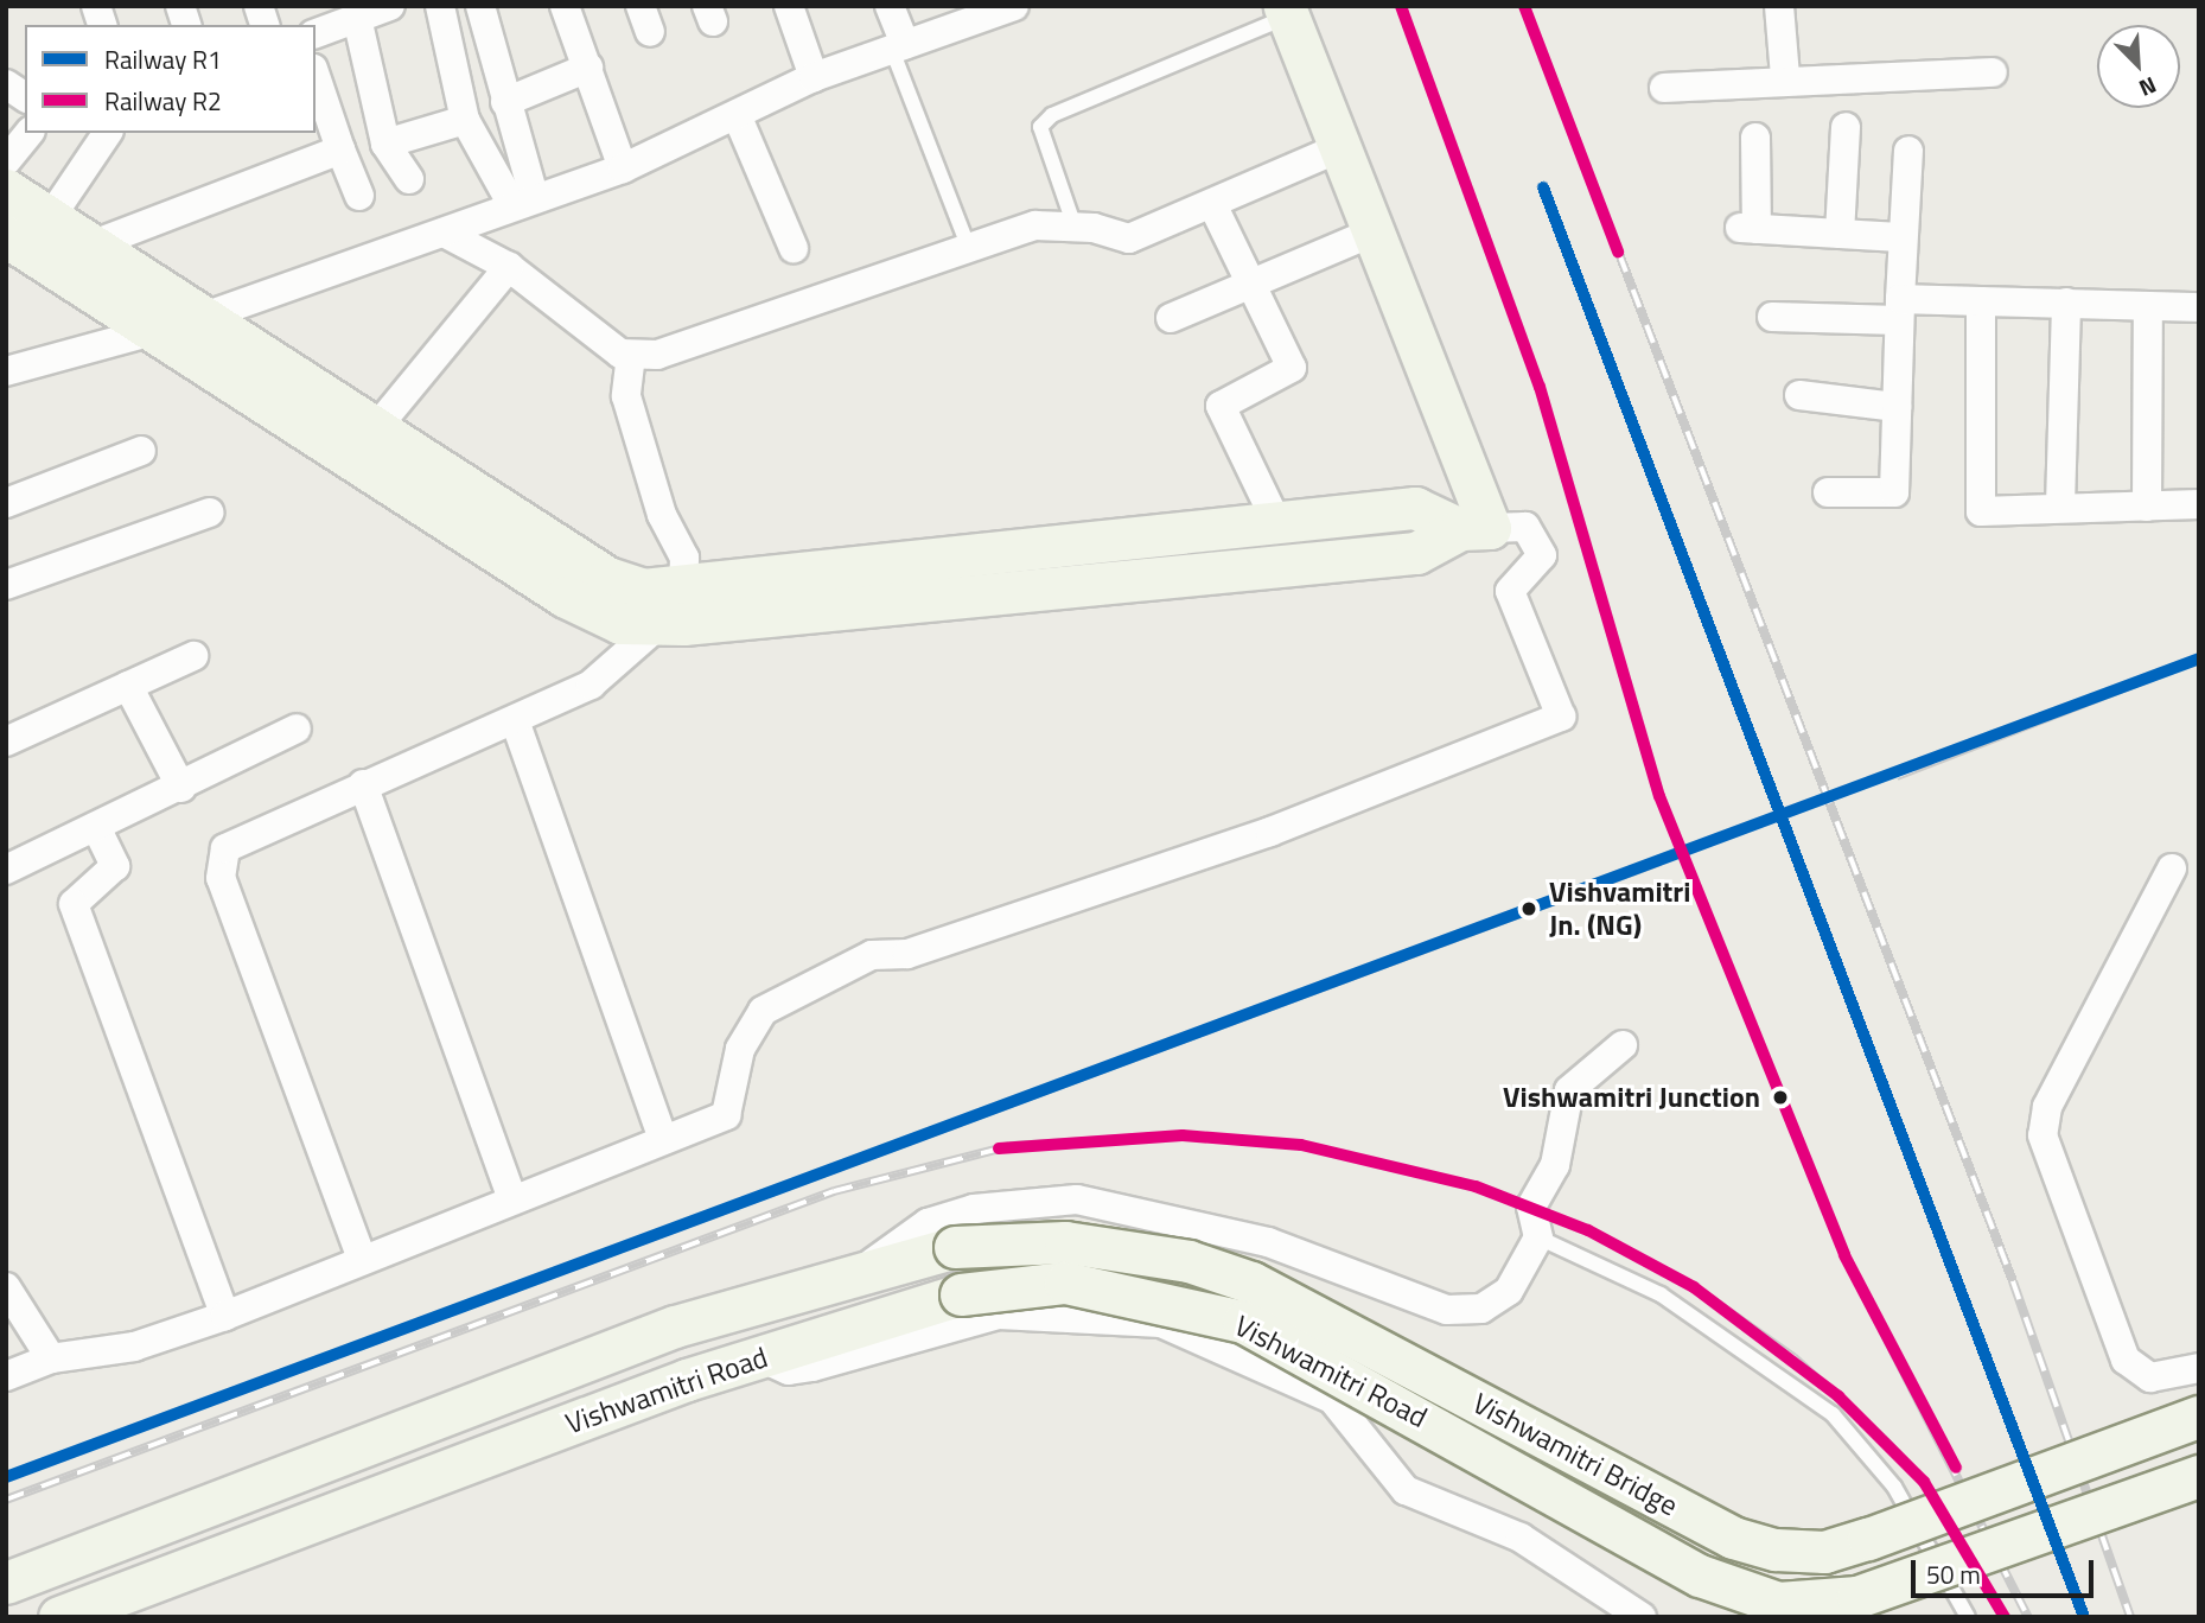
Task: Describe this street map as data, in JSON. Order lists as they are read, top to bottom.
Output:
{
  "streets": {
    "main road": ["Vishwamitri Road", "Vishwamitri Bridge"]
  },
  "crossings": [
    ["Vishwamitri Road", "Vishwamitri Bridge"]
  ],
  "places": ["Vishvamitri Jn. (NG)", "Vishwamitri Junction"],
  "lines": ["rail line R2", "rail line R1"],
  "legend": ["Railway R1", "Railway R2"],
  "scale_bar": "50 m",
  "north": "bottom right"
}
